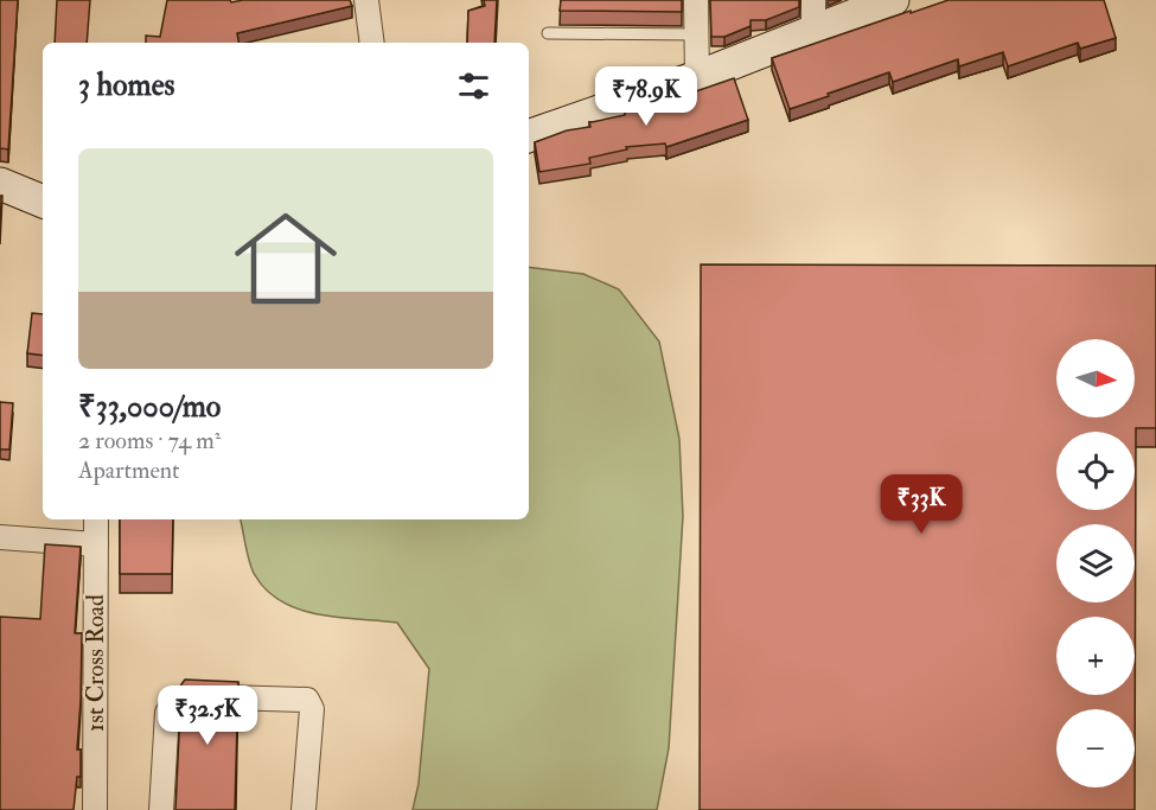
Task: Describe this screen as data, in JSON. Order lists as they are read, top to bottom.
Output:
{
  "streets": {
    "street": ["1st Cross Road"]
  },
  "north": "right",
  "page": {
    "heading": "3 homes",
    "price": ["₹78.9K", "₹33K", "₹32.5K"],
    "list": [
      {
        "name": "₹33,000/mo",
        "note": "2 rooms · 74 m² · Apartment"
      }
    ],
    "map_buttons": ["+", "−"]
  }
}
